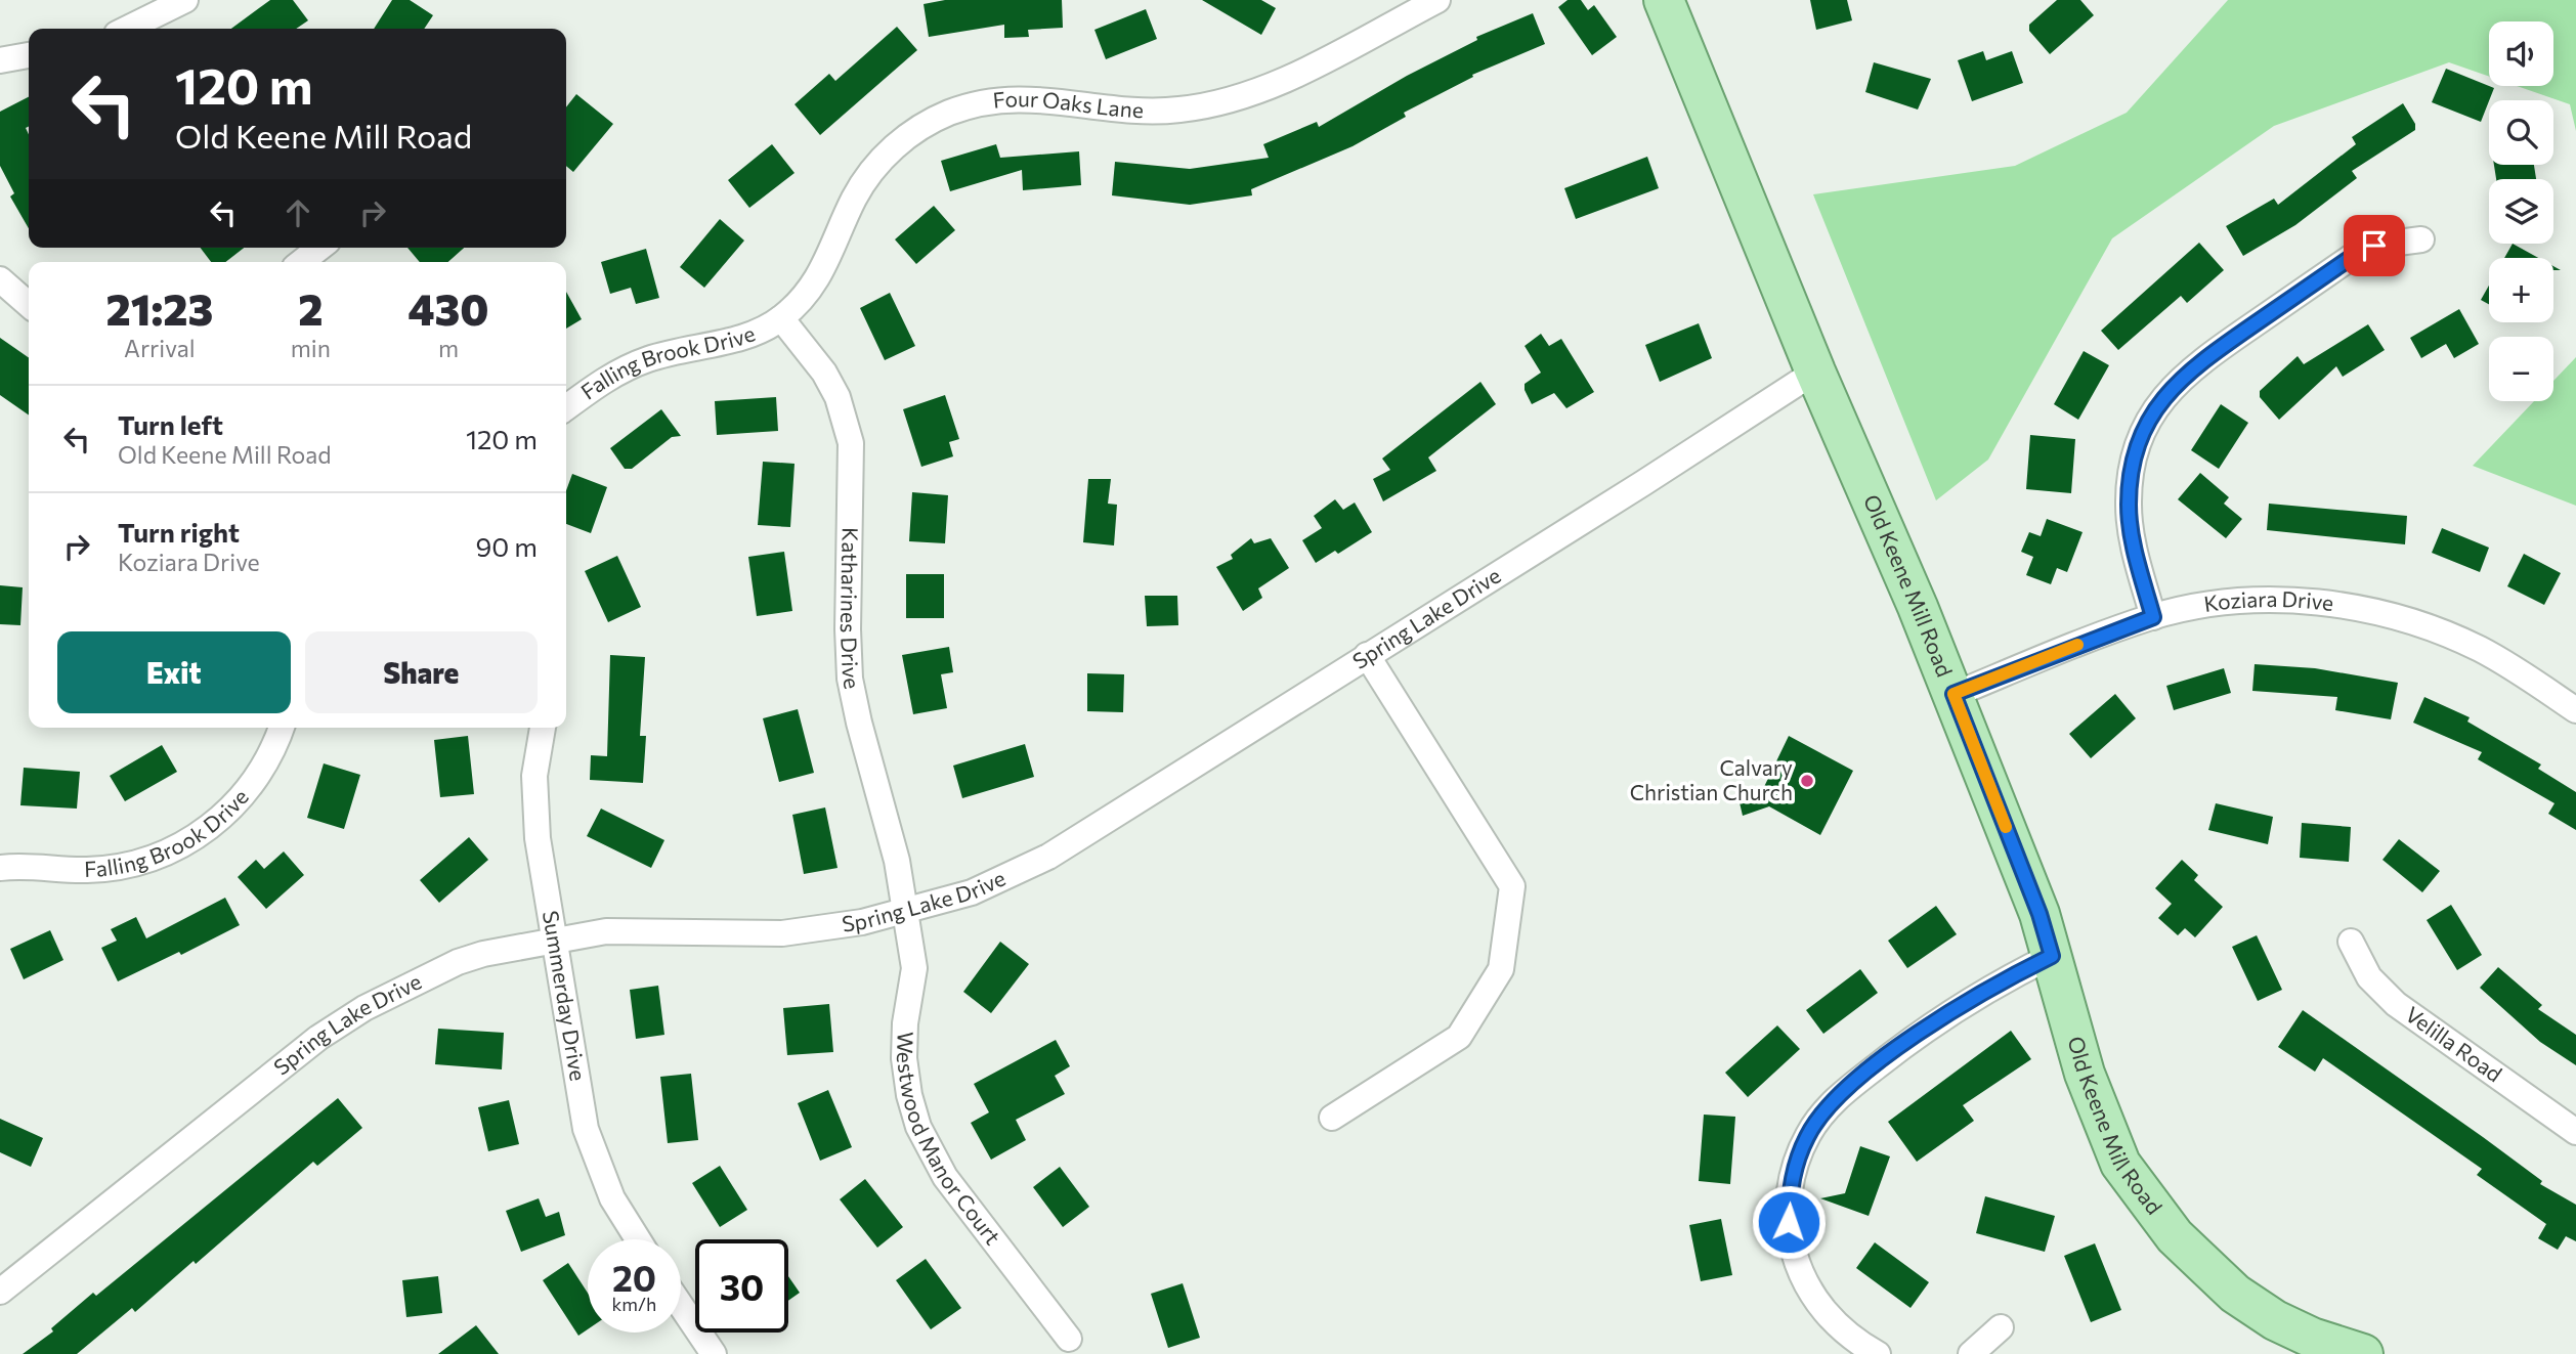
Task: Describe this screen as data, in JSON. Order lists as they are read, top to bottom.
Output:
{
  "streets": {
    "main road": ["Old Keene Mill Road"],
    "street": [
      "Four Oaks Lane",
      "Falling Brook Drive",
      "Katharines Drive",
      "Koziara Drive",
      "Spring Lake Drive",
      "Summerday Drive",
      "Velilla Road",
      "Westwood Manor Court"
    ]
  },
  "crossings": [
    ["Four Oaks Lane", "Falling Brook Drive"],
    ["Four Oaks Lane", "Katharines Drive"],
    ["Falling Brook Drive", "Katharines Drive"],
    ["Old Keene Mill Road", "Koziara Drive"],
    ["Old Keene Mill Road", "Spring Lake Drive"],
    ["Katharines Drive", "Spring Lake Drive"],
    ["Katharines Drive", "Westwood Manor Court"],
    ["Spring Lake Drive", "Summerday Drive"],
    ["Spring Lake Drive", "Westwood Manor Court"]
  ],
  "places": ["Calvary Christian Church"],
  "page": {
    "map_buttons": ["+", "−"],
    "turn": ["120 m", "Old Keene Mill Road"],
    "eta": [
      "21:23",
      "Arrival",
      "2",
      "min",
      "430",
      "m"
    ],
    "list": [
      {
        "name": "Turn left",
        "note": "Old Keene Mill Road",
        "value": "120 m"
      },
      {
        "name": "Turn right",
        "note": "Koziara Drive",
        "value": "90 m"
      }
    ],
    "buttons": ["Exit", "Share"],
    "speed": "20 km/h",
    "limit": "30"
  }
}
